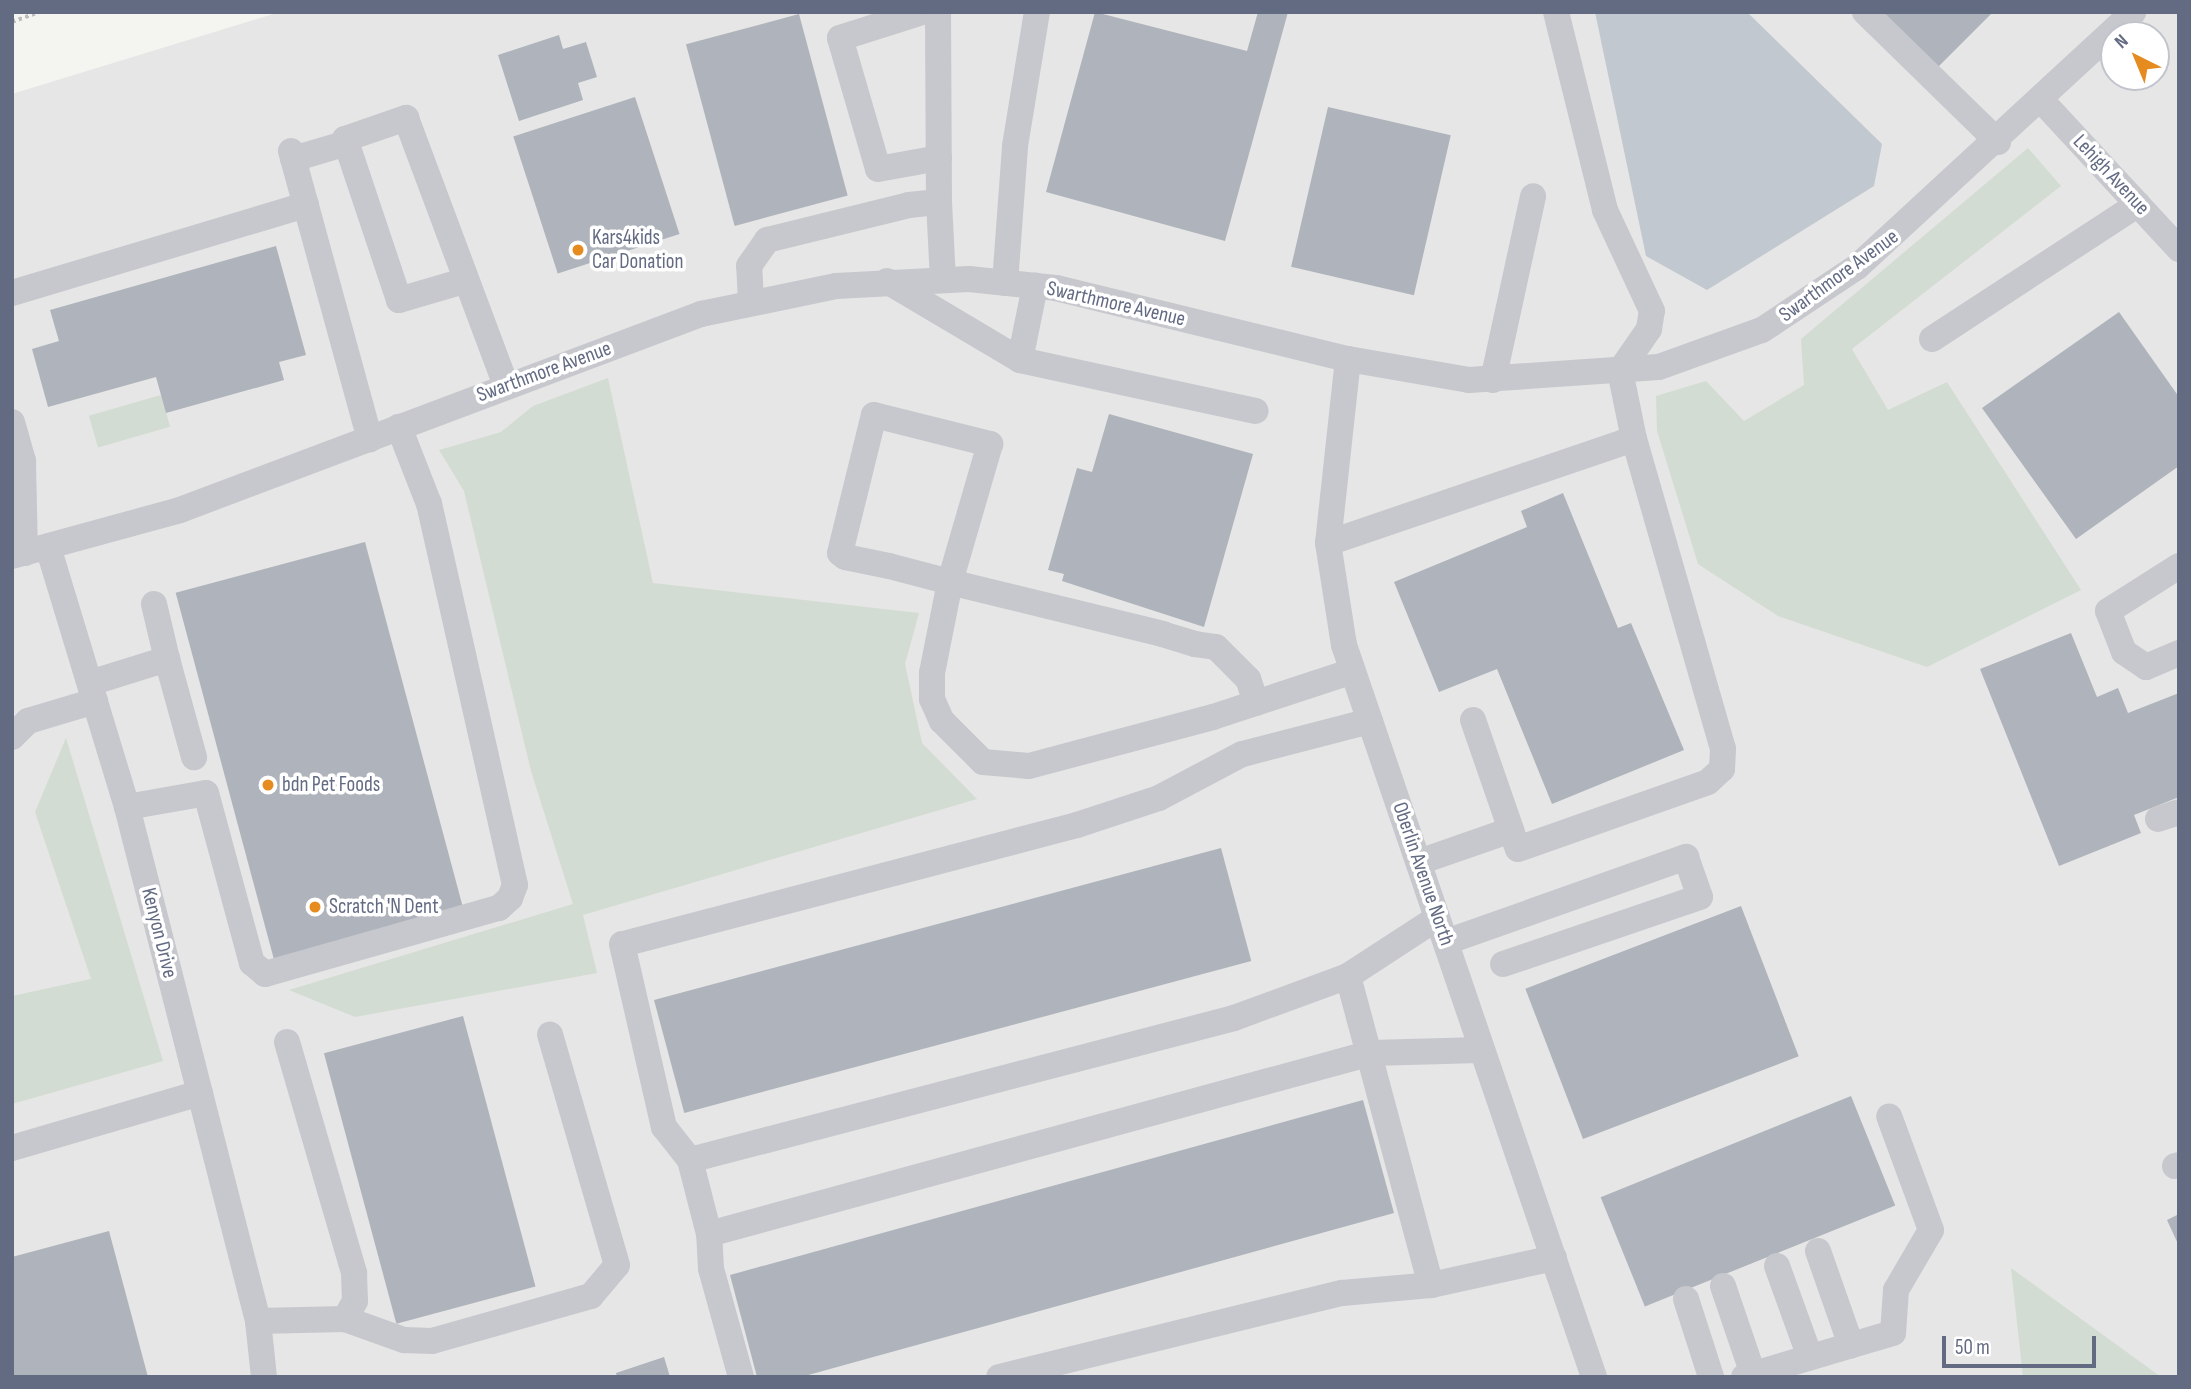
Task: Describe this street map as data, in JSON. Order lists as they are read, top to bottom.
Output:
{
  "streets": {
    "street": [
      "Lehigh Avenue",
      "Swarthmore Avenue",
      "Oberlin Avenue North",
      "Kenyon Drive"
    ]
  },
  "crossings": [
    ["Lehigh Avenue", "Swarthmore Avenue"],
    ["Swarthmore Avenue", "Oberlin Avenue North"],
    ["Swarthmore Avenue", "Kenyon Drive"]
  ],
  "places": ["Kars4kids Car Donation", "bdn Pet Foods", "Scratch 'N Dent"],
  "scale_bar": "50 m",
  "north": "top left"
}
